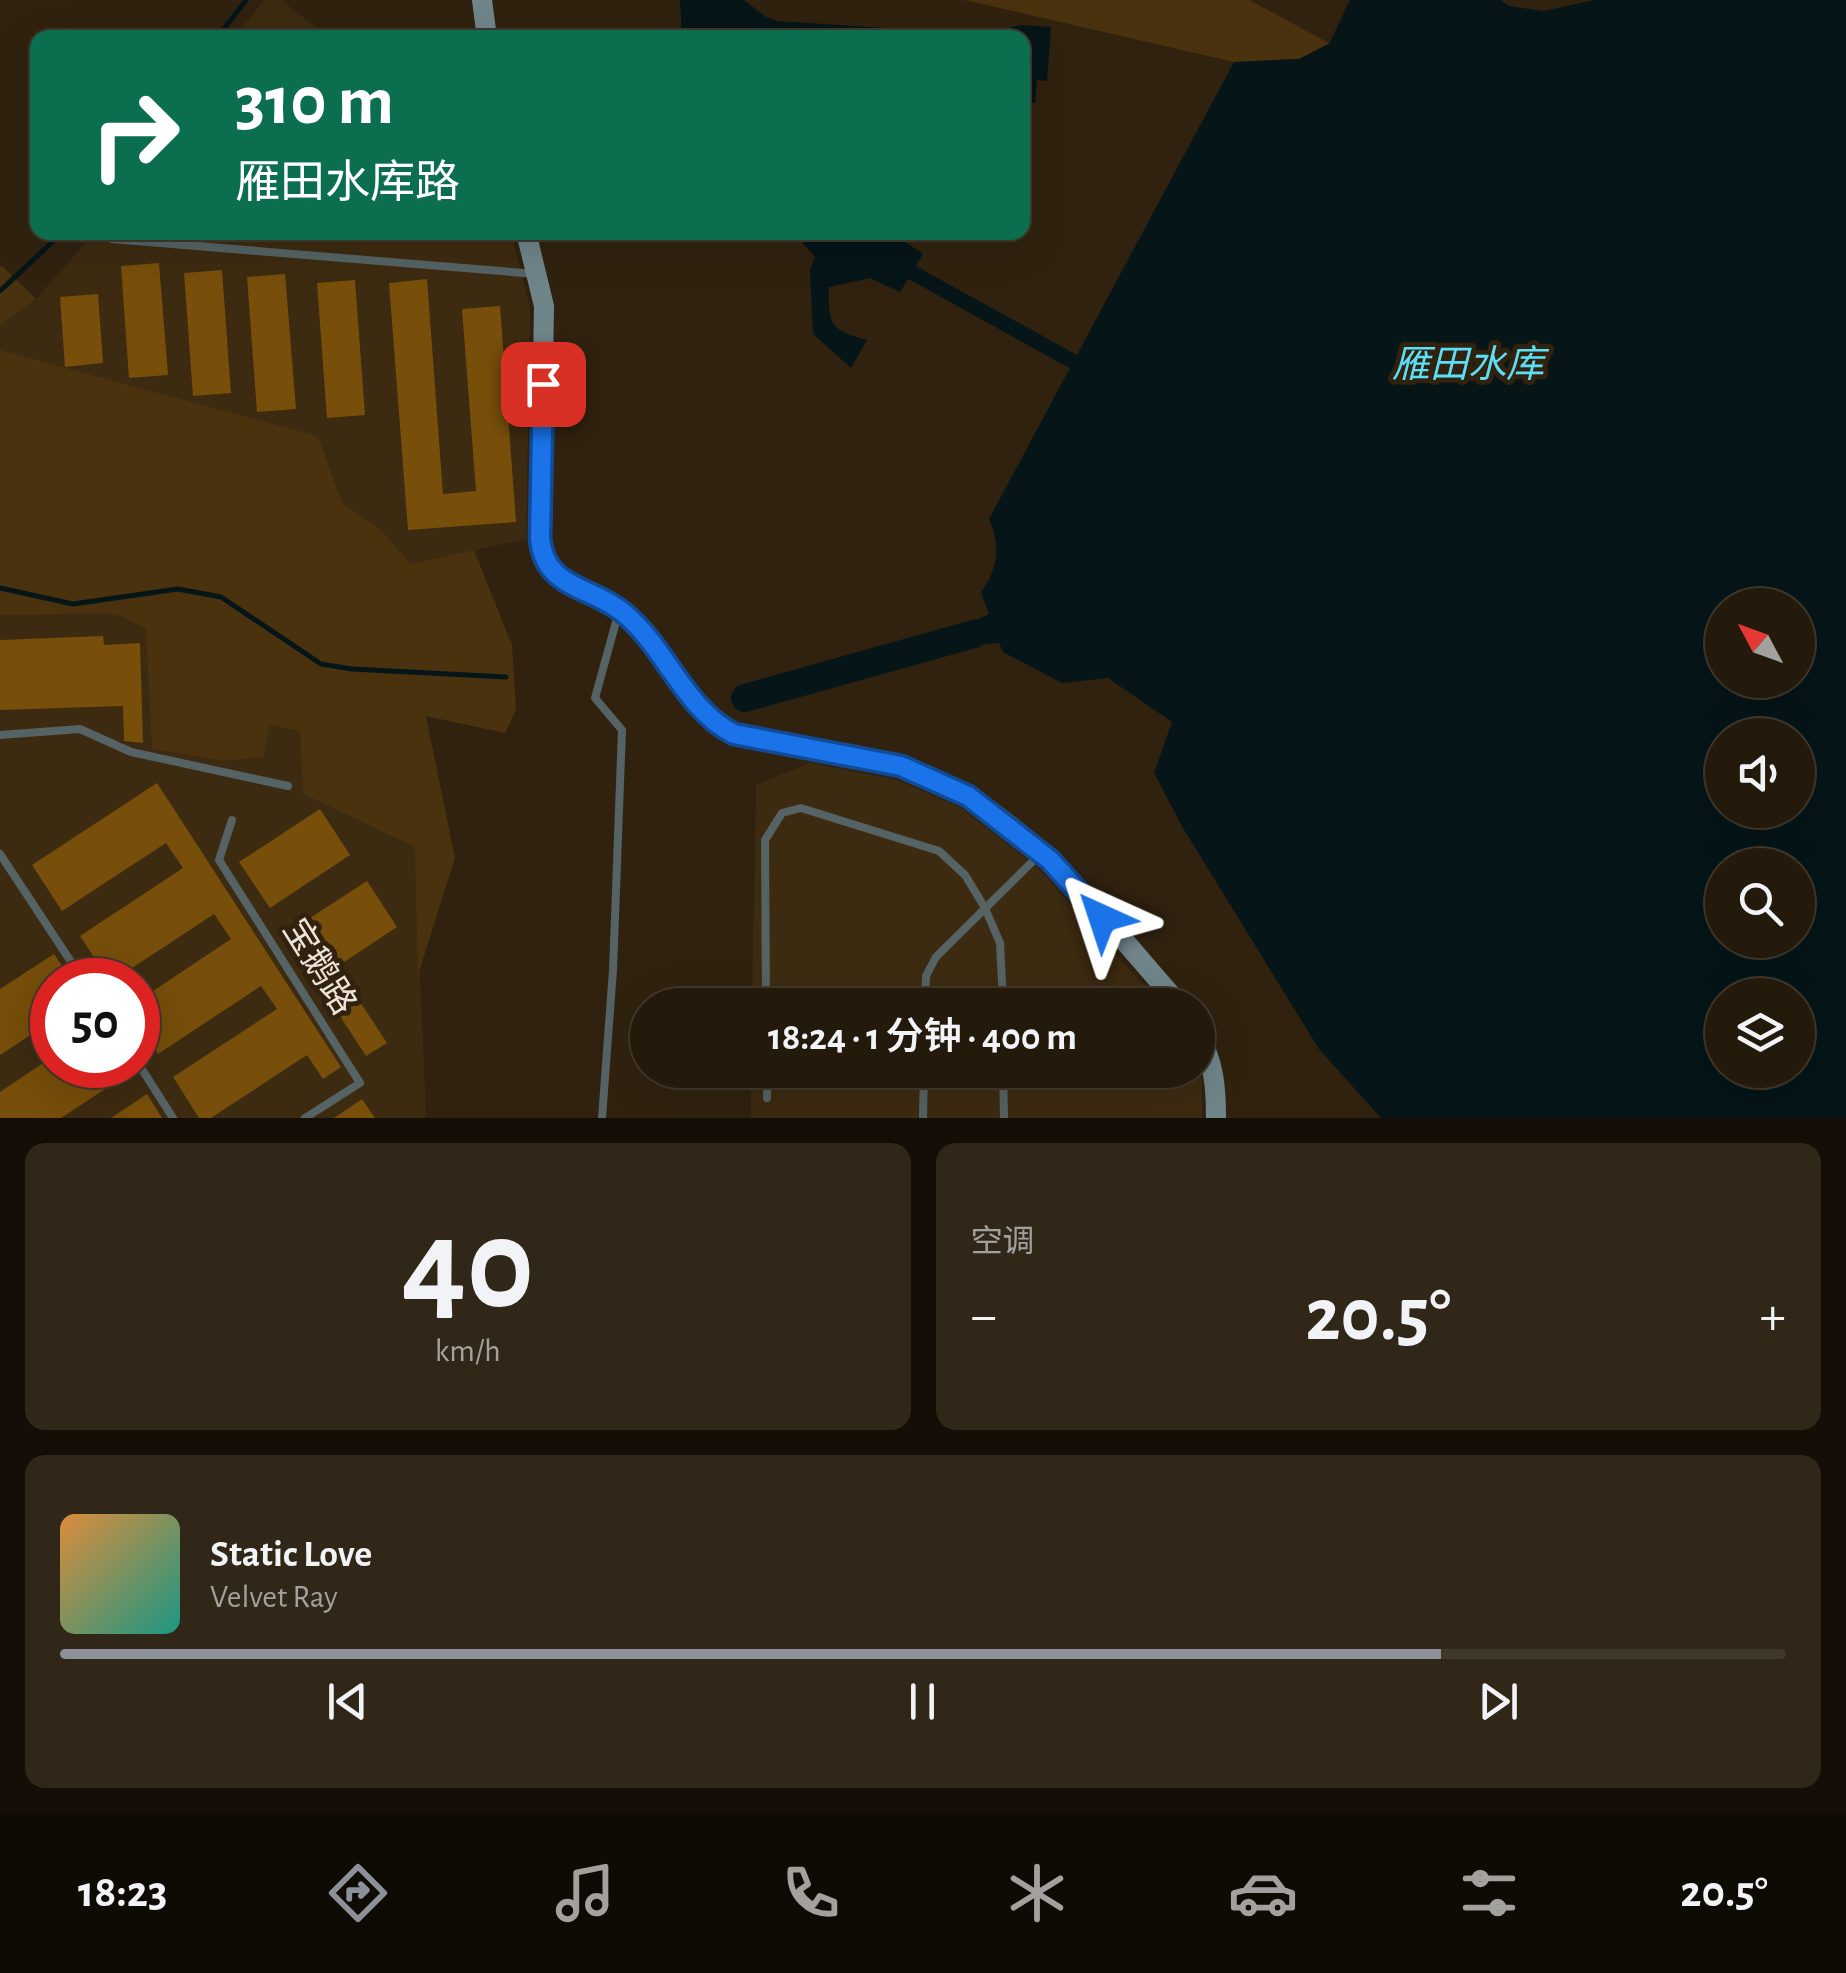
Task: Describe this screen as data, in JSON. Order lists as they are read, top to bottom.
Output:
{
  "streets": {
    "lane": ["宝鹅路"]
  },
  "water": ["雁田水库"],
  "north": "top left",
  "page": {
    "turn": ["310 m", "雁田水库路"],
    "limit": "50",
    "trip": "18:24 · 1 分钟 · 400 m",
    "tile": [
      ["40", "km/h"],
      "空调"
    ],
    "heat": ["−", "20.5°", "+"],
    "song": ["Static Love", "Velvet Ray"],
    "tabs": ["18:23", "20.5°"]
  }
}
